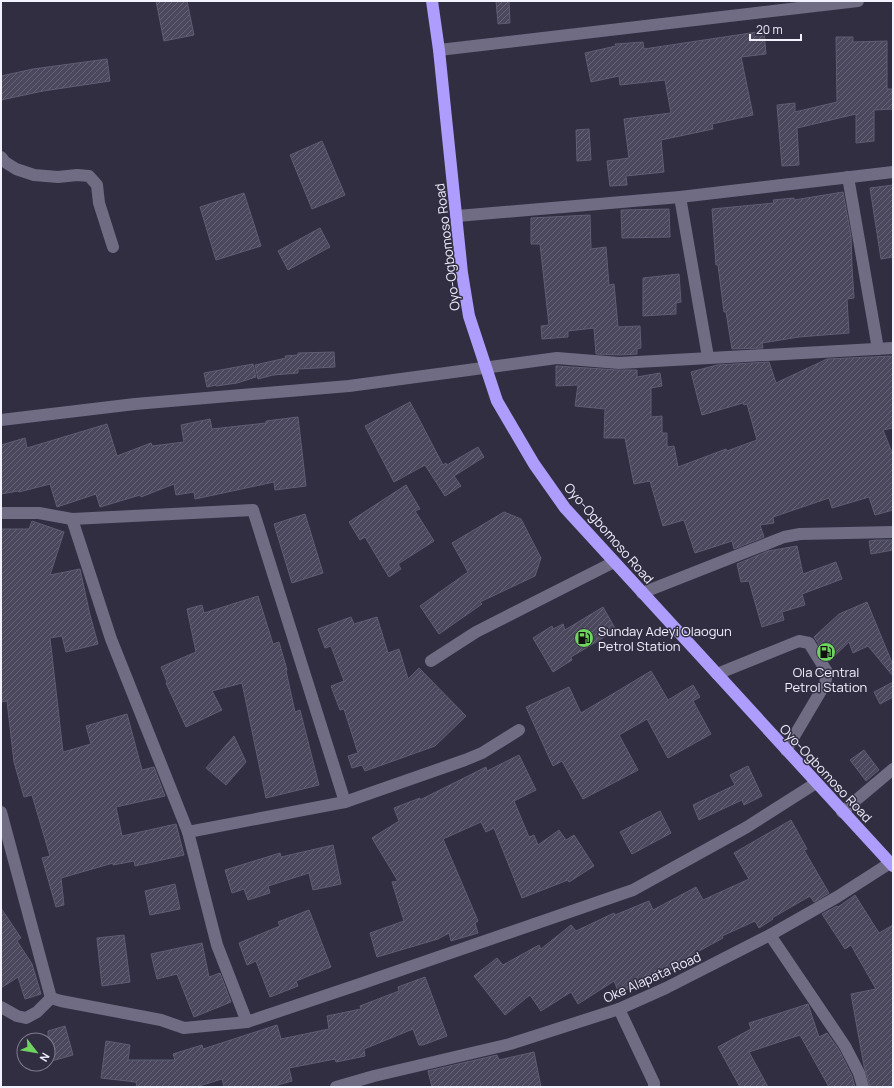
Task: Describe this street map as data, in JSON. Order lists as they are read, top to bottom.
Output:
{
  "streets": {
    "highway": ["Oyo-Ogbomoso Road"],
    "street": ["Oke Alapata Road"]
  },
  "crossings": [
    ["Oyo-Ogbomoso Road", "Oke Alapata Road"]
  ],
  "places": {
    "fuel station": ["Sunday Adeyi Olaogun Petrol Station", "Ola Central Petrol Station"]
  },
  "scale_bar": "20 m",
  "north": "bottom right"
}
